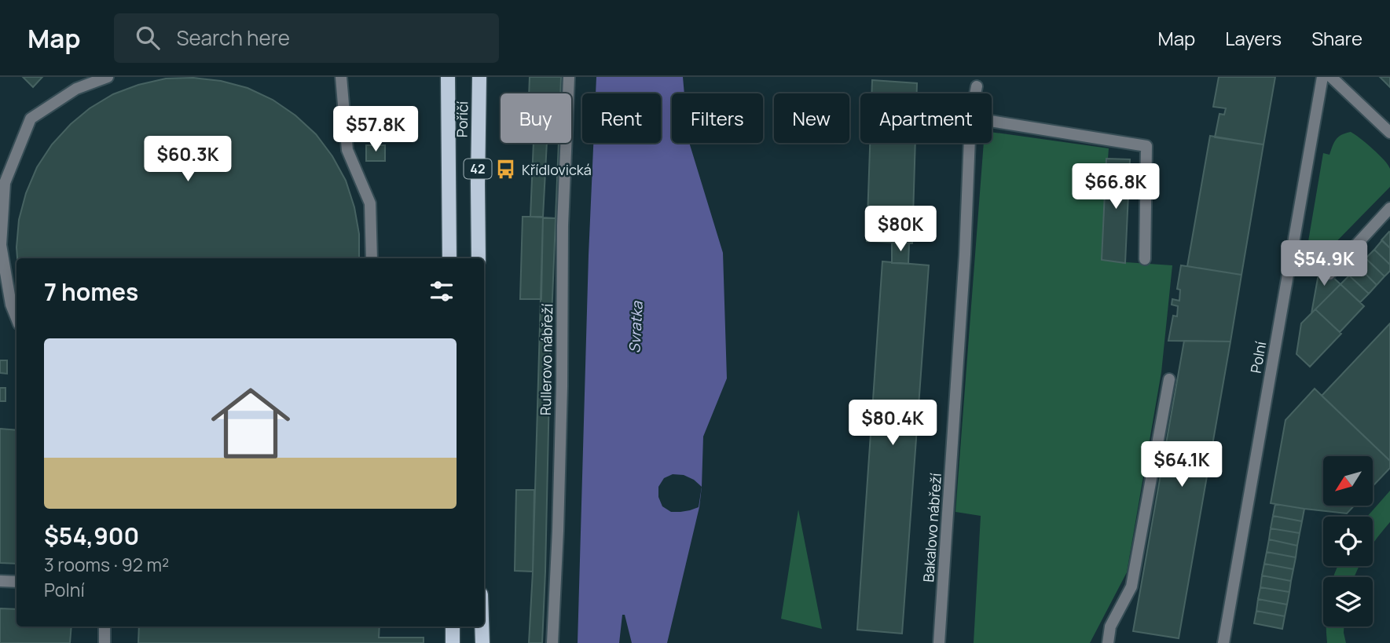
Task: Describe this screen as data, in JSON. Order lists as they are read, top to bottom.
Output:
{
  "streets": {
    "main road": ["Poříčí", "42"],
    "street": ["Polní", "Rullerovo nábřeží", "Bakalovo nábřeží"]
  },
  "water": ["Svratka"],
  "places": {
    "bus stop": ["Křídlovická"]
  },
  "north": "bottom left",
  "page": {
    "header": "Map",
    "search": "Search here",
    "nav": ["Map", "Layers", "Share"],
    "chip": [
      "Buy",
      "Rent",
      "Filters",
      "New",
      "Apartment"
    ],
    "price": [
      "$57.8K",
      "$60.3K",
      "$66.8K",
      "$80K",
      "$54.9K",
      "$80.4K",
      "$64.1K"
    ],
    "heading": "7 homes",
    "list": [
      {
        "name": "$54,900",
        "note": "3 rooms · 92 m² · Polní"
      }
    ]
  }
}
